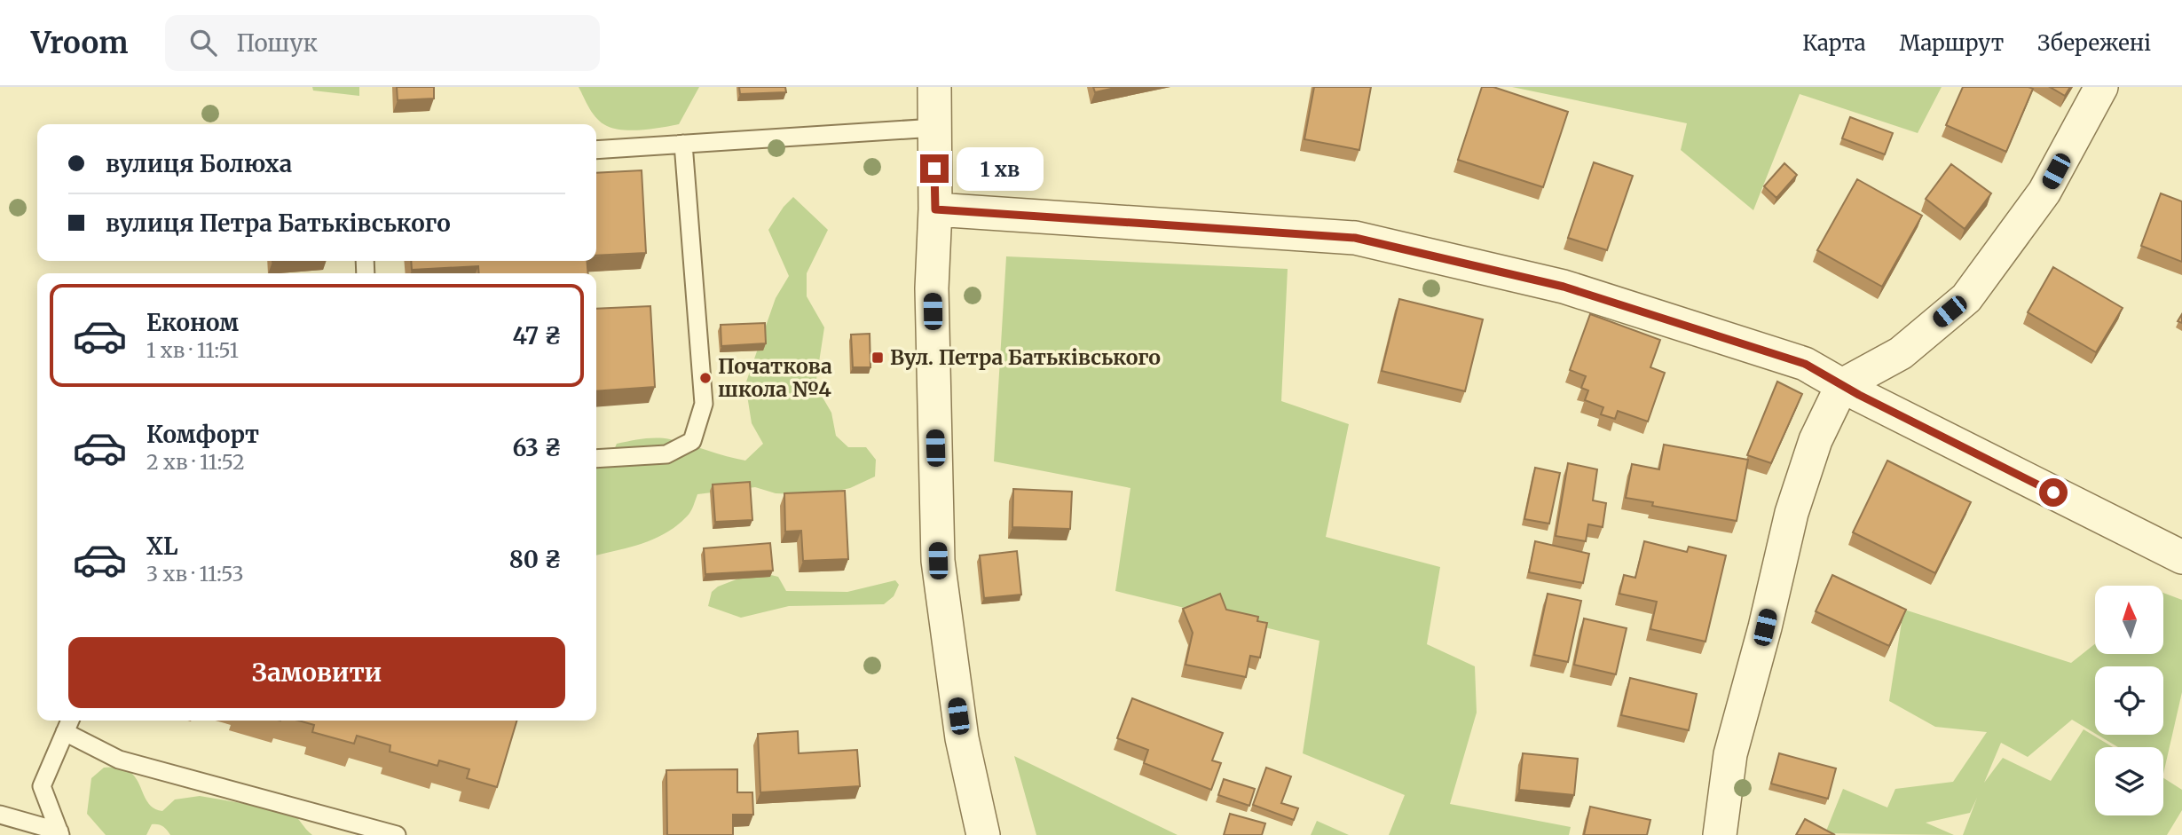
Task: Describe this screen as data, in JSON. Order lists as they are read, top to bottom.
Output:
{
  "places": {
    "transit": ["Вул. Петра Батьківського"],
    "other": ["Початкова школа №4"]
  },
  "north": "top",
  "page": {
    "header": "Vroom",
    "search": "Пошук",
    "nav": ["Карта", "Маршрут", "Збережені"],
    "banner": ["вулиця Болюха", "вулиця Петра Батьківського"],
    "bubble": "1 хв",
    "list": [
      {
        "name": "Економ",
        "note": "1 хв · 11:51",
        "value": "47 ₴"
      },
      {
        "name": "Комфорт",
        "note": "2 хв · 11:52",
        "value": "63 ₴"
      },
      {
        "name": "XL",
        "note": "3 хв · 11:53",
        "value": "80 ₴"
      }
    ],
    "buttons": "Замовити"
  }
}
